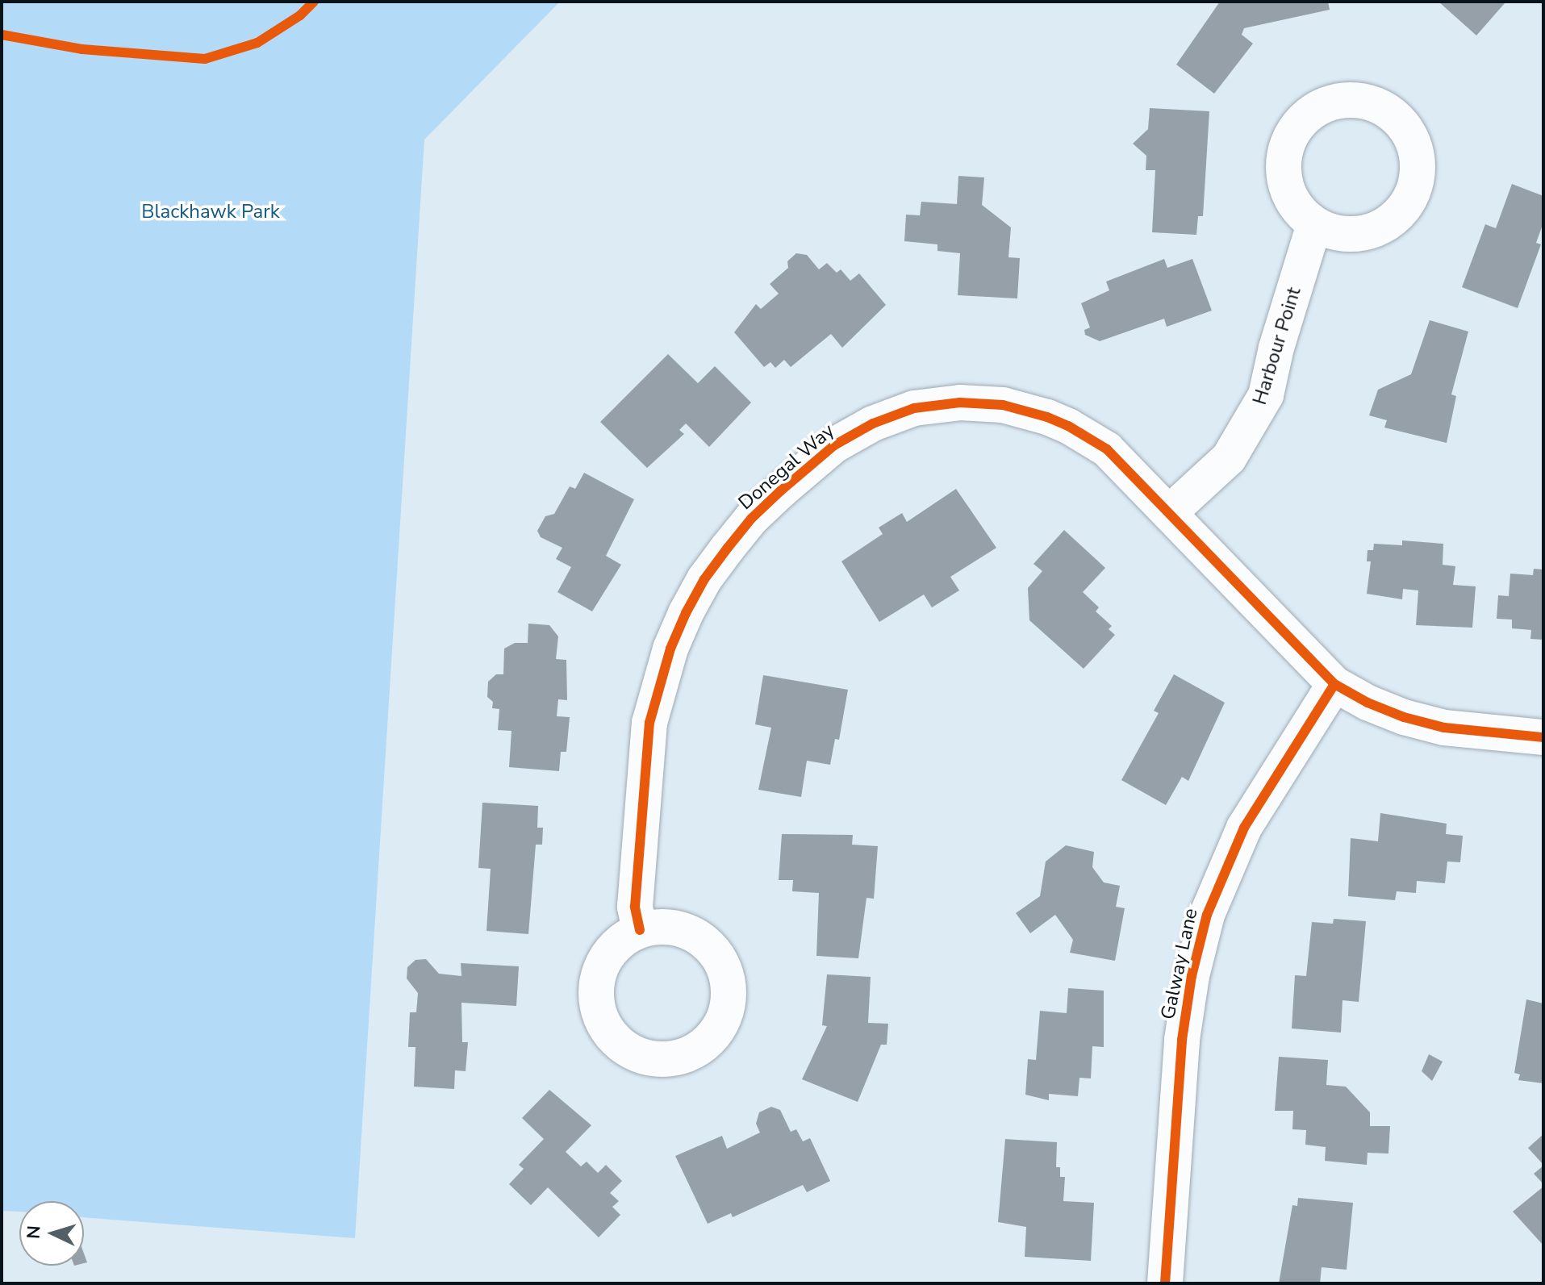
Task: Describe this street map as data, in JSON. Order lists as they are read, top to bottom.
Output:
{
  "streets": {
    "street": ["Harbour Point", "Donegal Way", "Galway Lane"]
  },
  "crossings": [
    ["Harbour Point", "Donegal Way"],
    ["Donegal Way", "Galway Lane"]
  ],
  "parks": ["Blackhawk Park"],
  "north": "left"
}
